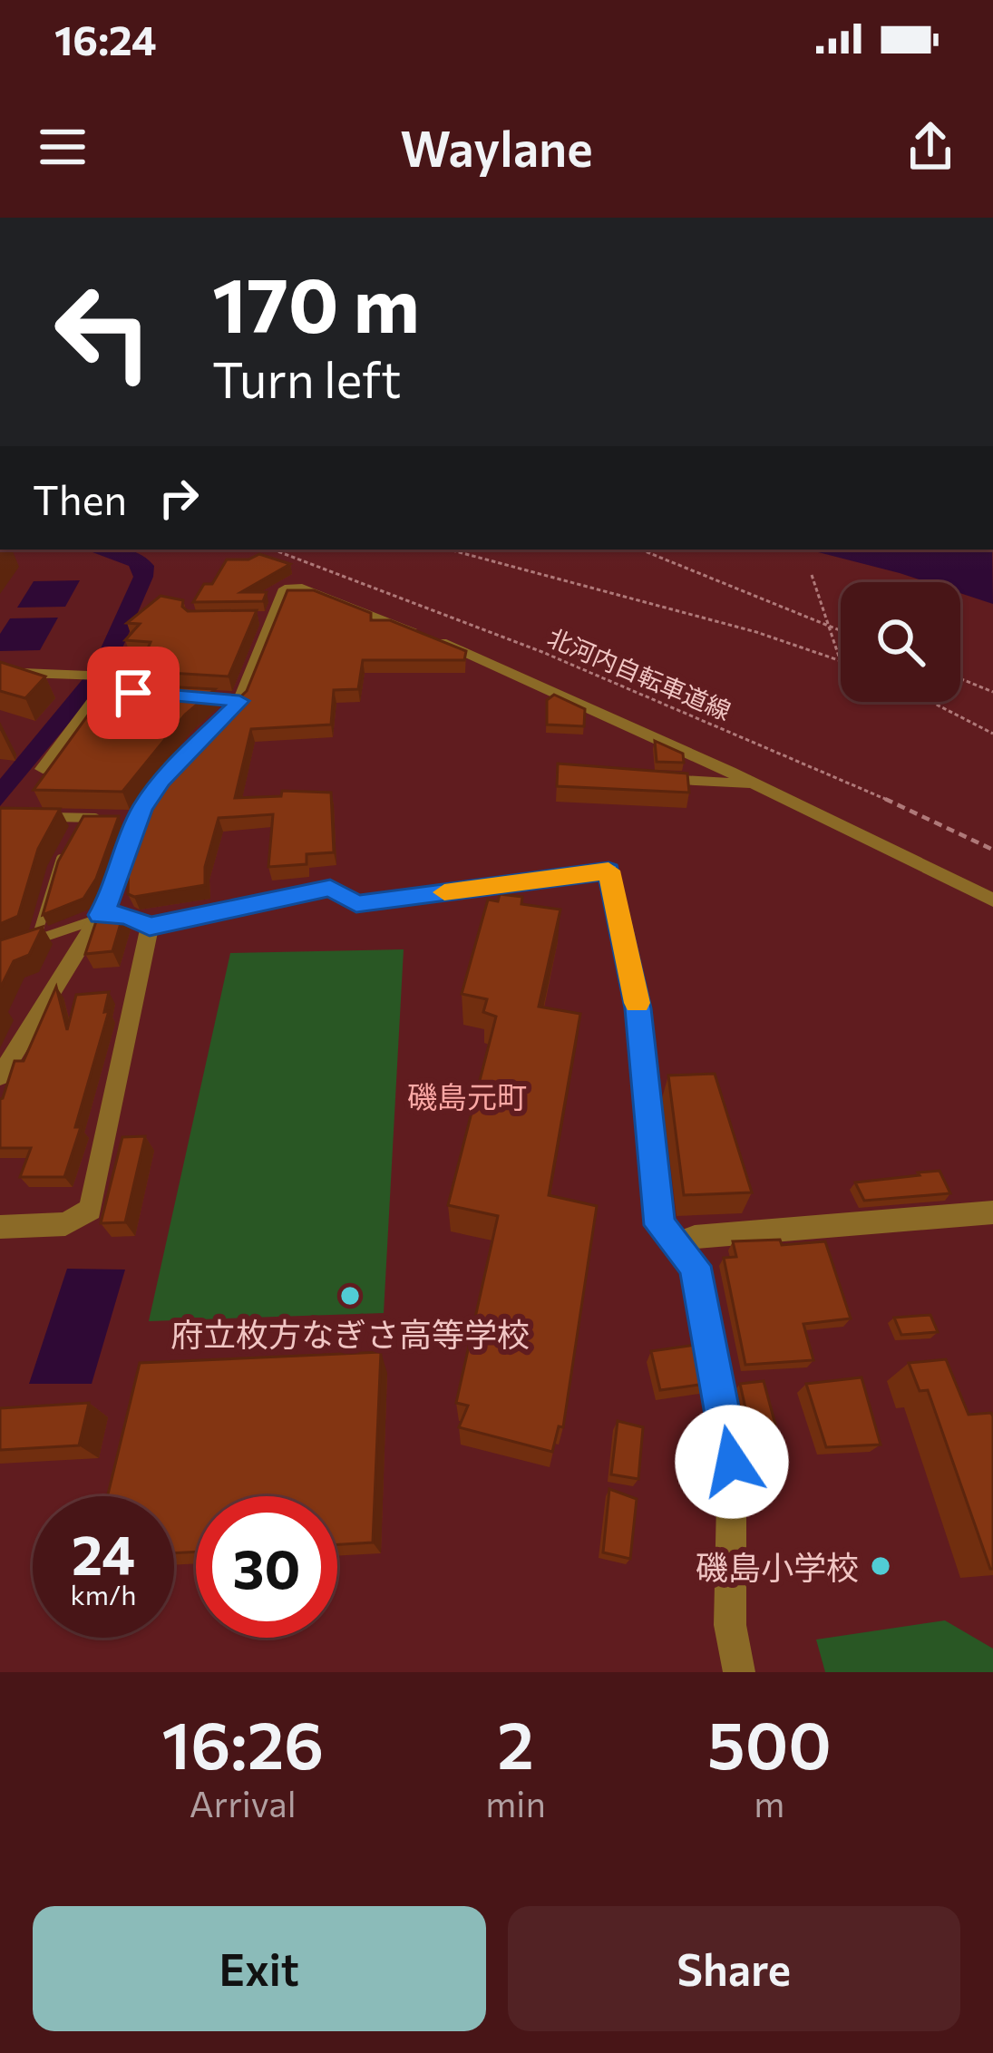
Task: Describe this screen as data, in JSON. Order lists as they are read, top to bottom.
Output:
{
  "streets": {
    "path": ["北河内自転車道線"]
  },
  "districts": ["磯島元町"],
  "places": ["府立枚方なぎさ高等学校", "磯島小学校"],
  "page": {
    "status": "16:24",
    "header": "Waylane",
    "turn": ["170 m", "Turn left"],
    "then": "Then",
    "speed": "24 km/h",
    "limit": "30",
    "eta": [
      "16:26",
      "Arrival",
      "2",
      "min",
      "500",
      "m"
    ],
    "buttons": ["Exit", "Share"]
  }
}
